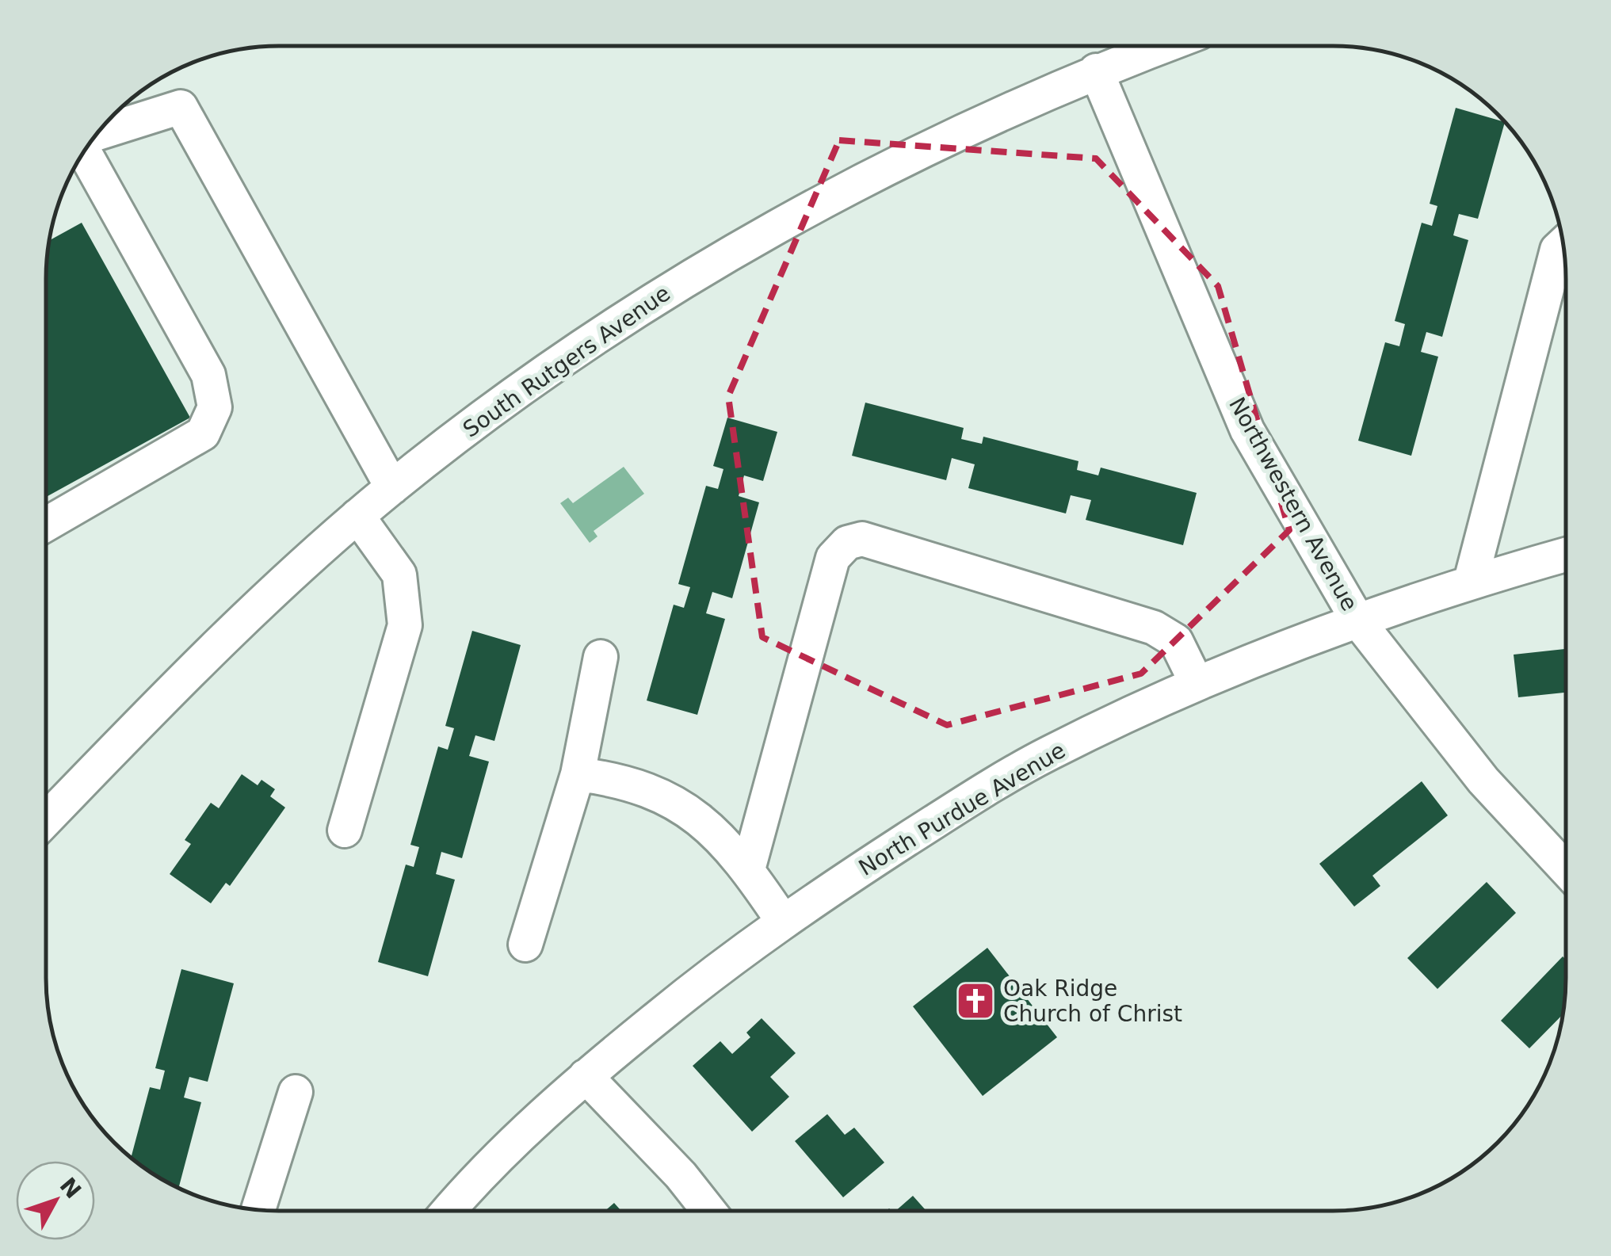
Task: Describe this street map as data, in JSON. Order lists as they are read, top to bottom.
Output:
{
  "streets": {
    "street": ["South Rutgers Avenue", "Northwestern Avenue", "North Purdue Avenue"]
  },
  "crossings": [
    ["South Rutgers Avenue", "Northwestern Avenue"],
    ["Northwestern Avenue", "North Purdue Avenue"]
  ],
  "places": {
    "church": ["Oak Ridge Church of Christ"]
  },
  "north": "top right"
}
